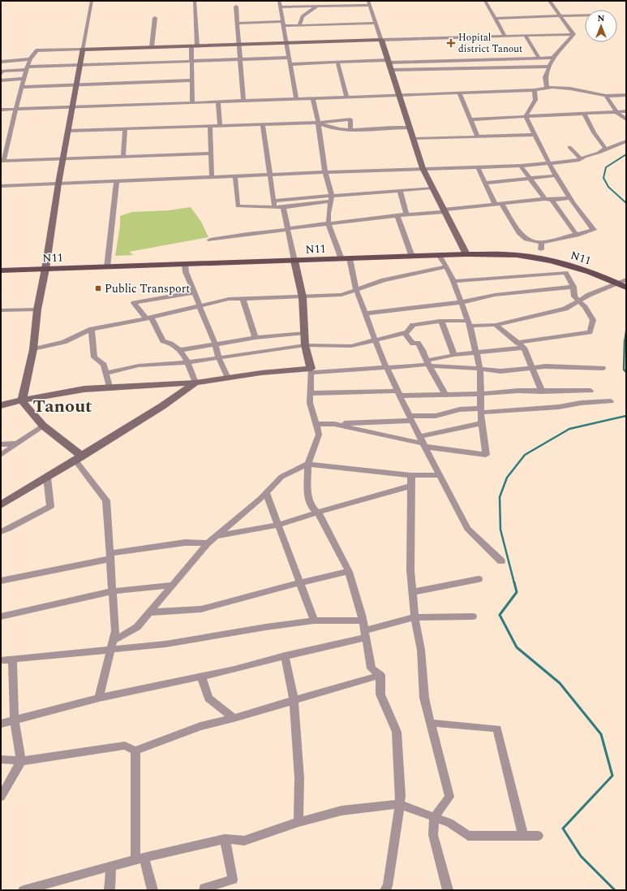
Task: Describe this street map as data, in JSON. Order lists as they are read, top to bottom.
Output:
{
  "streets": {
    "main road": ["N11"]
  },
  "districts": ["Tanout"],
  "places": {
    "health": ["Hopital district Tanout"],
    "transit": ["Public Transport"]
  },
  "north": "top"
}
